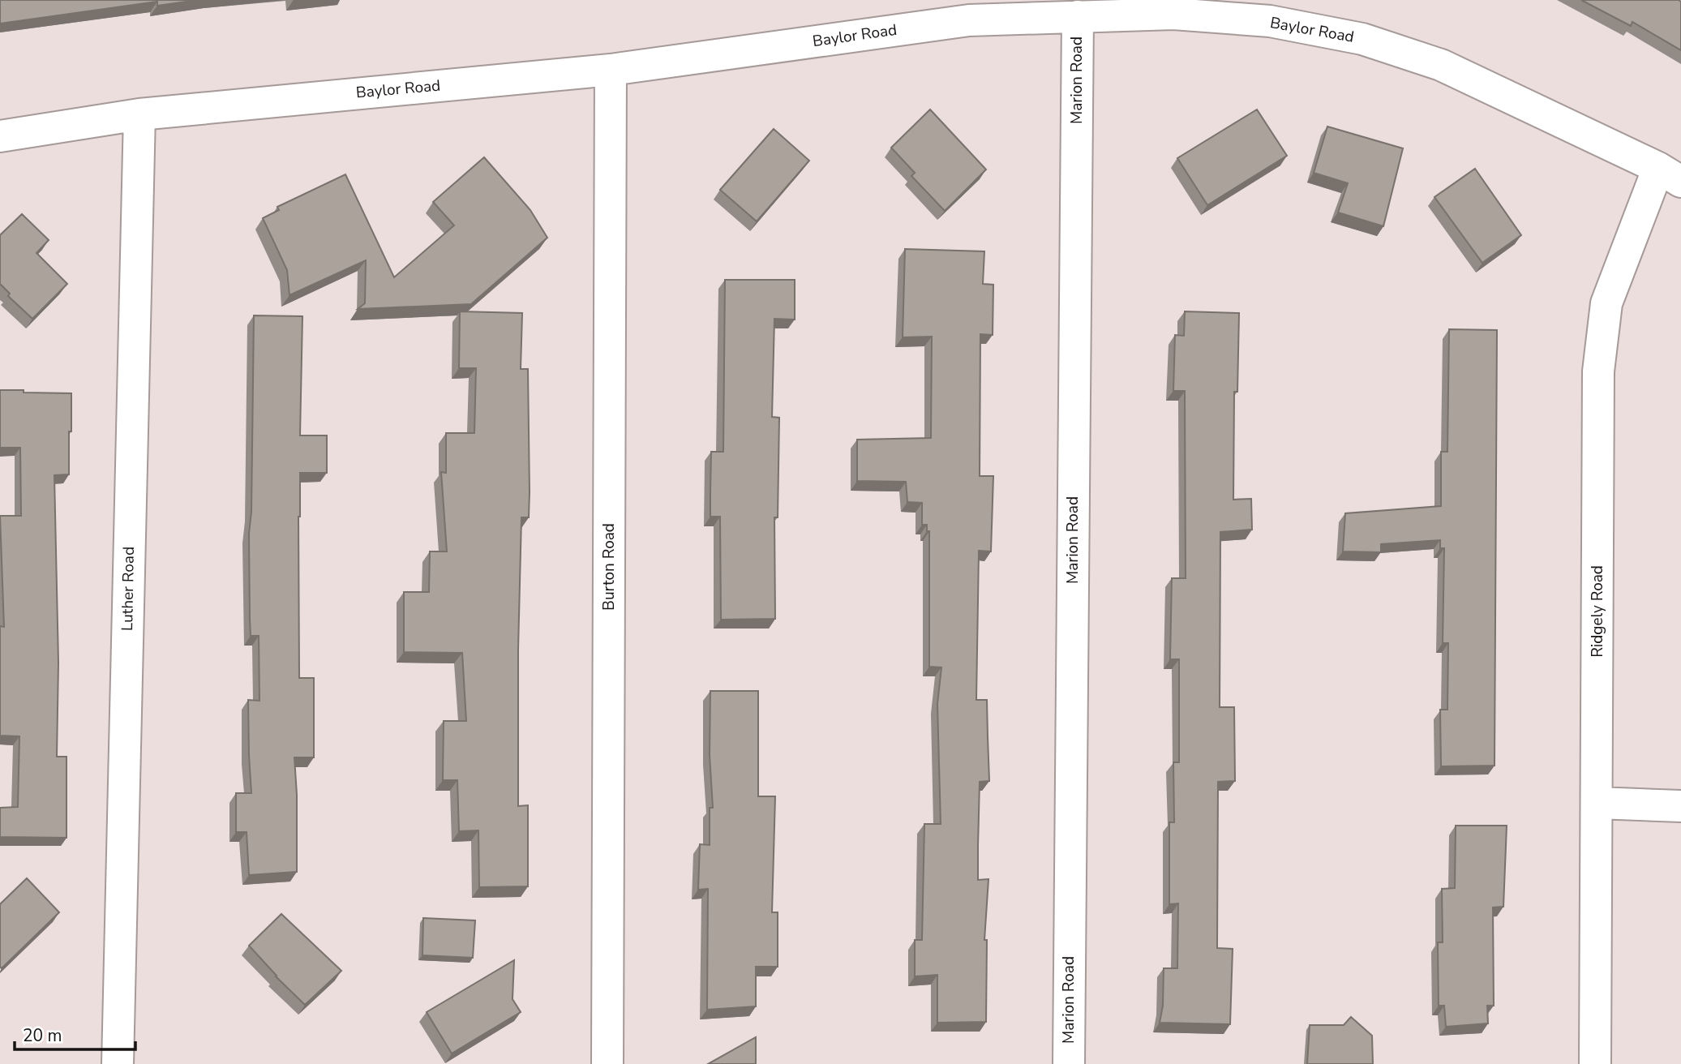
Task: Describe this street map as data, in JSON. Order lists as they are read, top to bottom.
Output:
{
  "streets": {
    "street": [
      "Baylor Road",
      "Marion Road",
      "Burton Road",
      "Luther Road",
      "Ridgely Road"
    ]
  },
  "crossings": [
    ["Baylor Road", "Marion Road"],
    ["Baylor Road", "Burton Road"],
    ["Baylor Road", "Luther Road"],
    ["Baylor Road", "Ridgely Road"]
  ],
  "scale_bar": "20 m"
}
